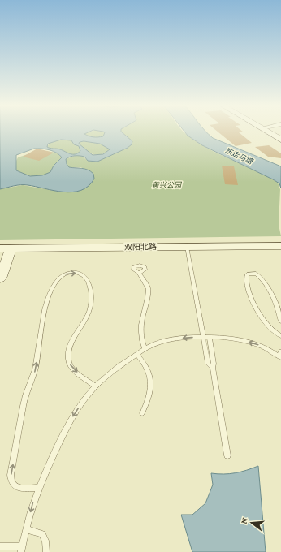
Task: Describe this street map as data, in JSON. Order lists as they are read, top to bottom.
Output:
{
  "streets": {
    "street": ["双阳北路"]
  },
  "water": ["东走马塘"],
  "parks": ["黄兴公园"],
  "north": "left"
}
